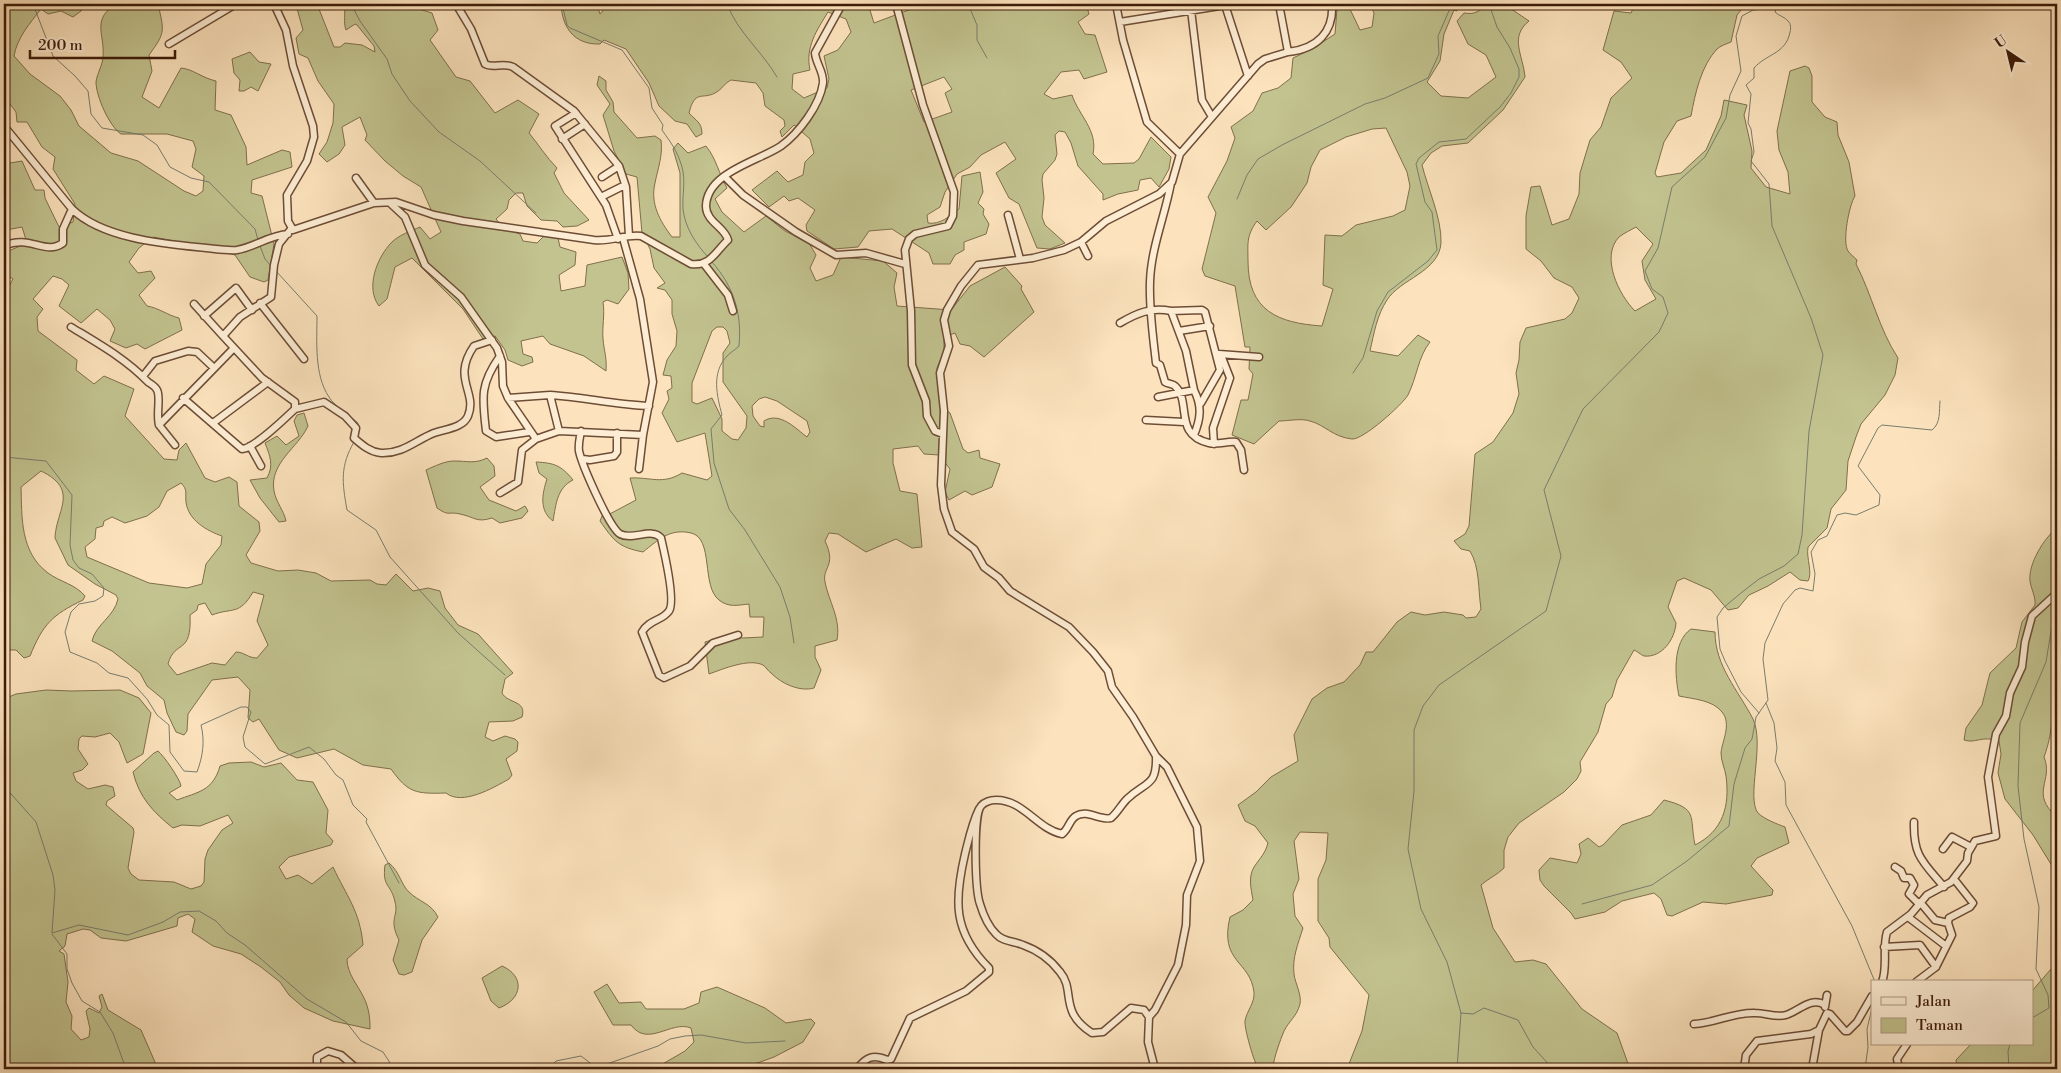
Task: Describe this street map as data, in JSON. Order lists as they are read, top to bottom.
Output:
{
  "legend": ["Jalan", "Taman"],
  "scale_bar": "200 m",
  "north": "top left"
}
